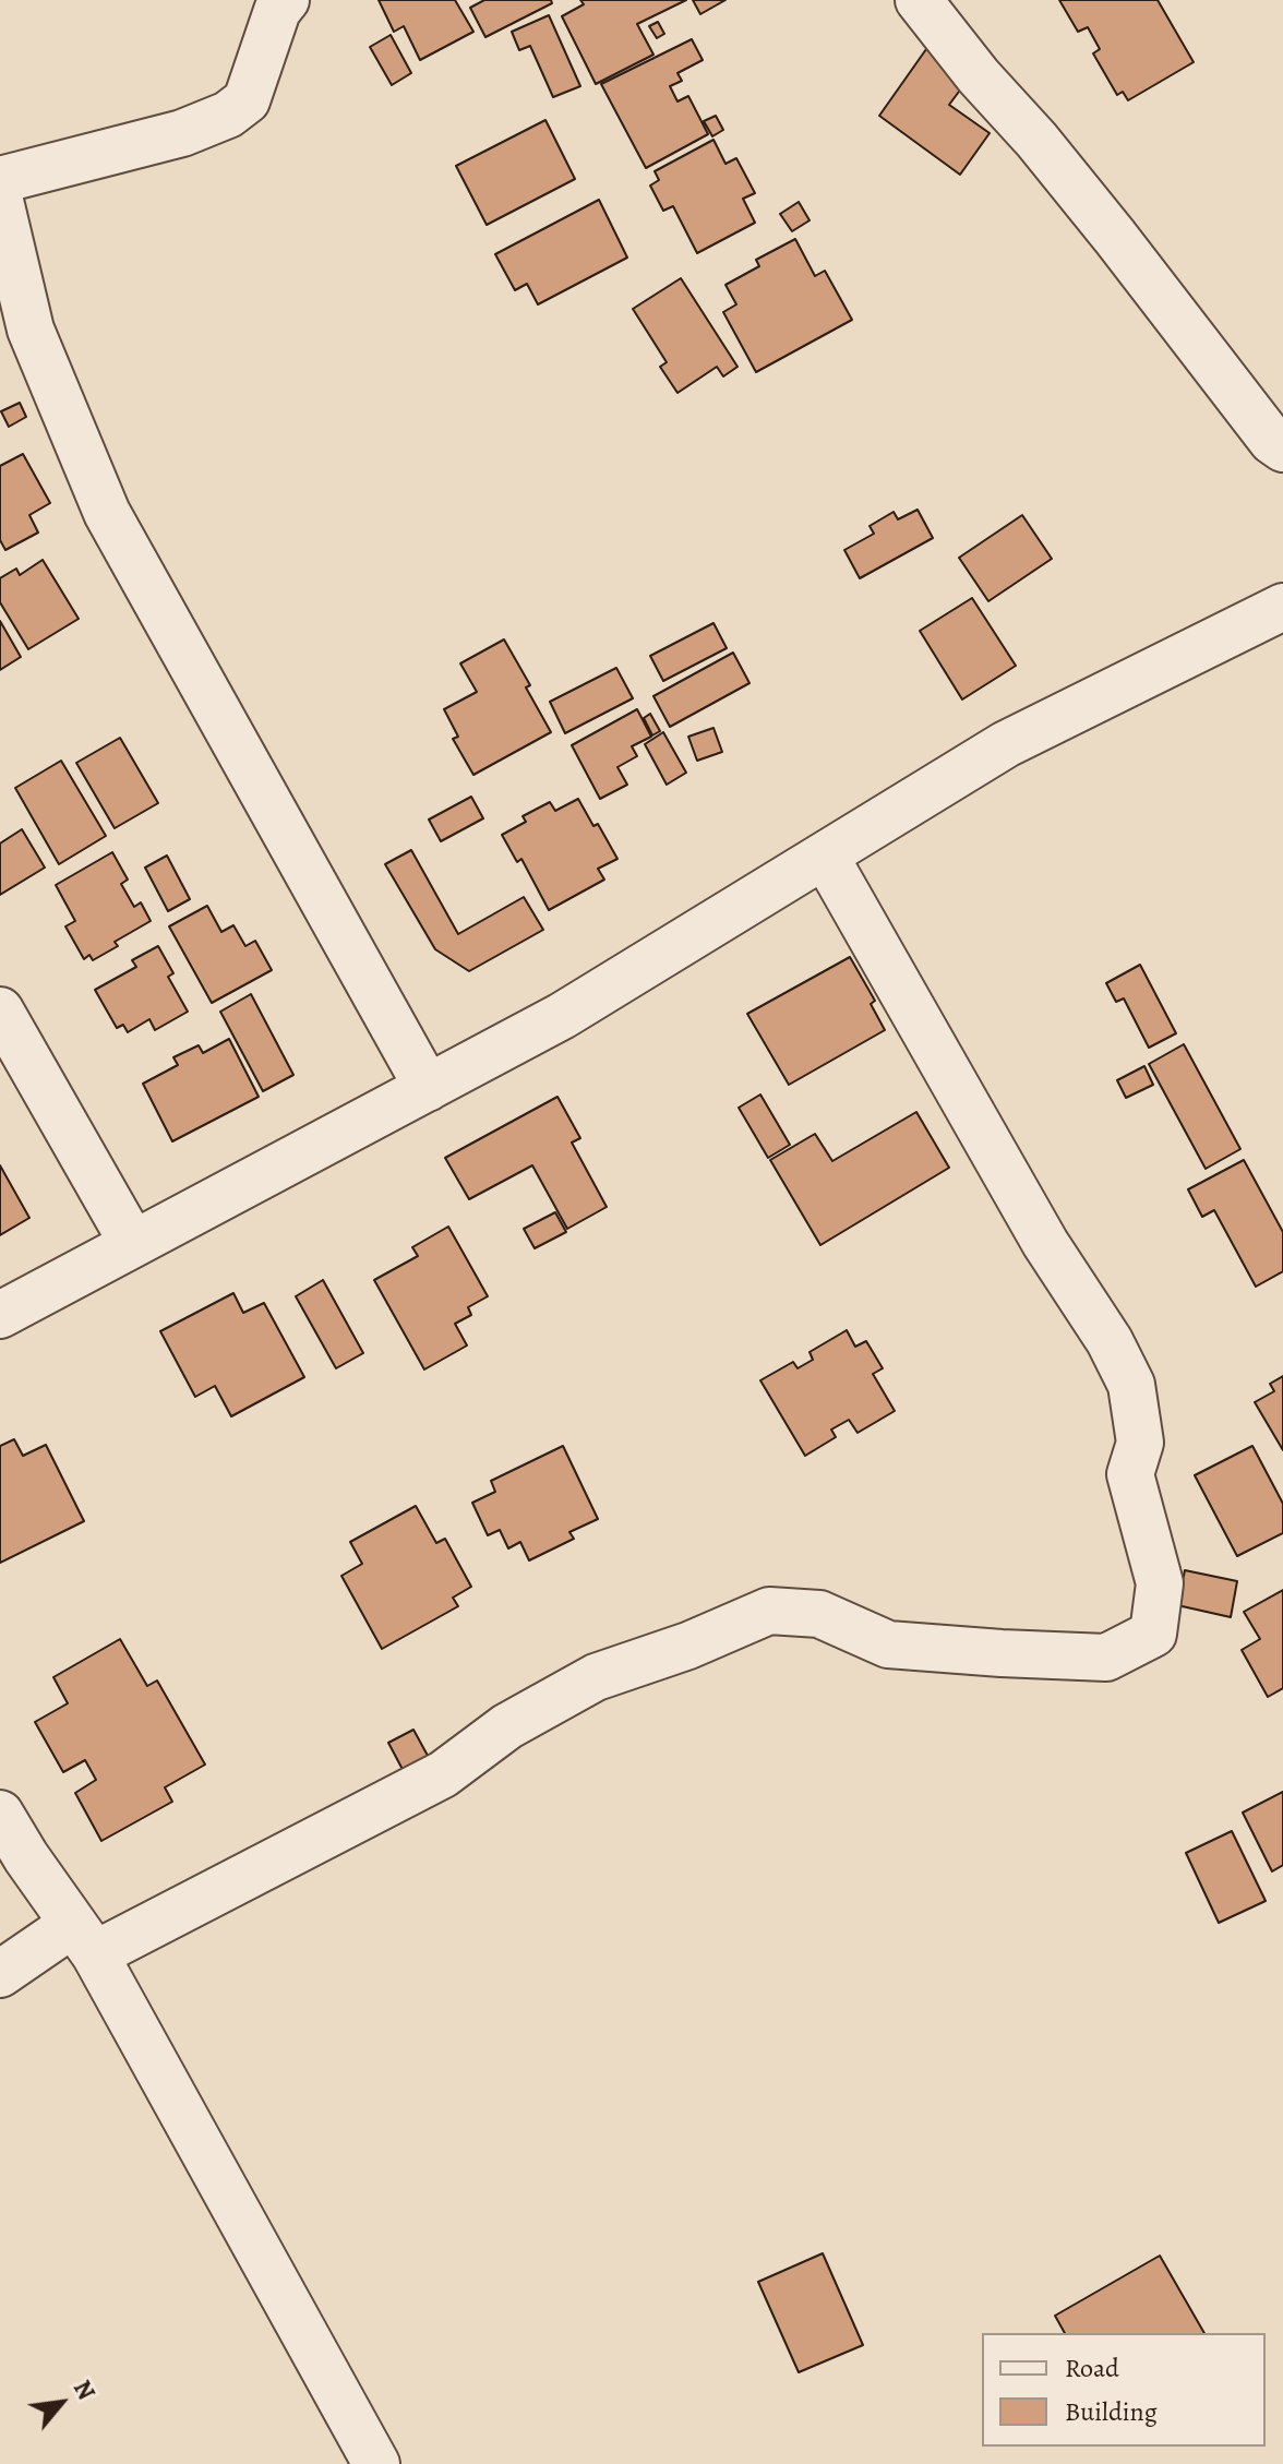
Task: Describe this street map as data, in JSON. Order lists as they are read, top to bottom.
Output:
{
  "legend": ["Road", "Building"],
  "north": "top right"
}
